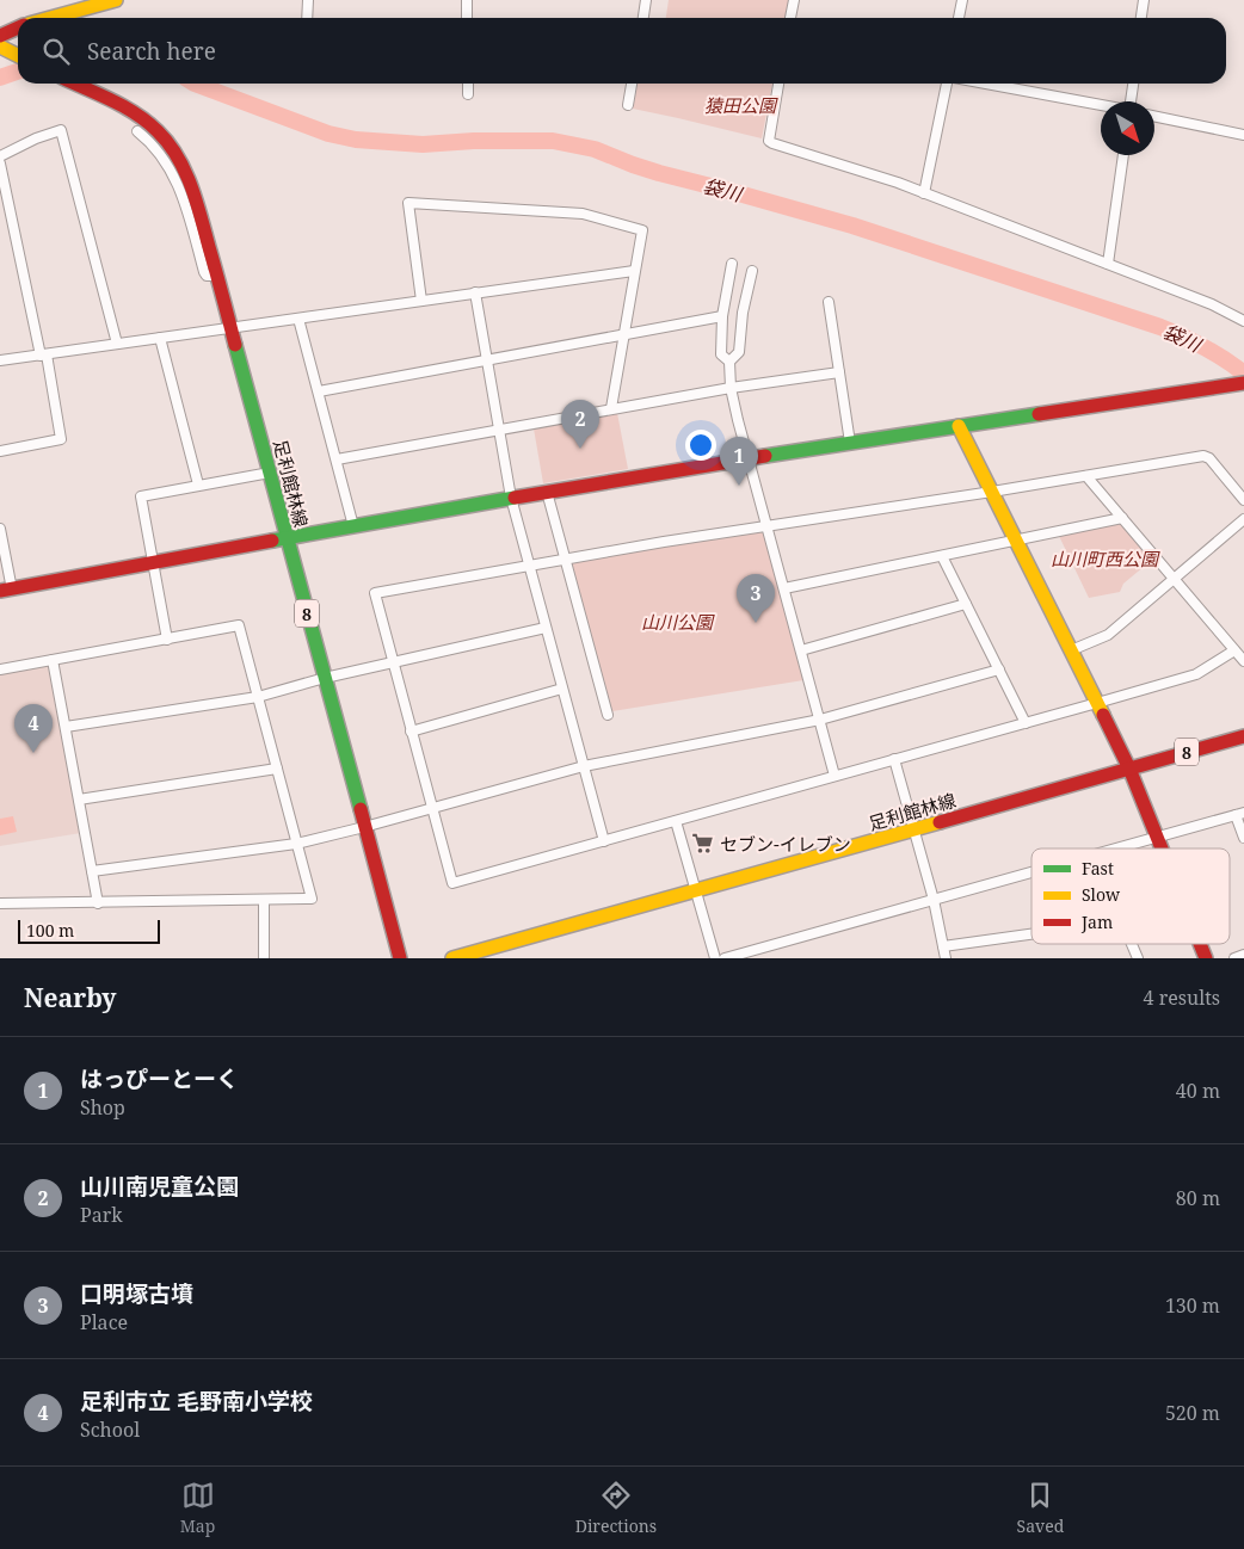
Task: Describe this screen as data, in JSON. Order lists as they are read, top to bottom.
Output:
{
  "streets": {
    "street": ["足利館林線", "8"]
  },
  "water": ["袋川"],
  "parks": ["猿田公園", "山川町西公園", "山川公園"],
  "places": {
    "supermarket": ["セブン-イレブン"]
  },
  "legend": ["Fast", "Slow", "Jam"],
  "scale_bar": "100 m",
  "north": "bottom right",
  "page": {
    "search": "Search here",
    "pins": [
      "2",
      "1",
      "3",
      "4"
    ],
    "scale": "100 m",
    "heading": ["Nearby", "4 results"],
    "list": [
      {
        "mark": "1",
        "name": "はっぴーとーく",
        "note": "Shop",
        "value": "40 m"
      },
      {
        "mark": "2",
        "name": "山川南児童公園",
        "note": "Park",
        "value": "80 m"
      },
      {
        "mark": "3",
        "name": "口明塚古墳",
        "note": "Place",
        "value": "130 m"
      },
      {
        "mark": "4",
        "name": "足利市立 毛野南小学校",
        "note": "School",
        "value": "520 m"
      }
    ],
    "nav": ["Map", "Directions", "Saved"]
  }
}
